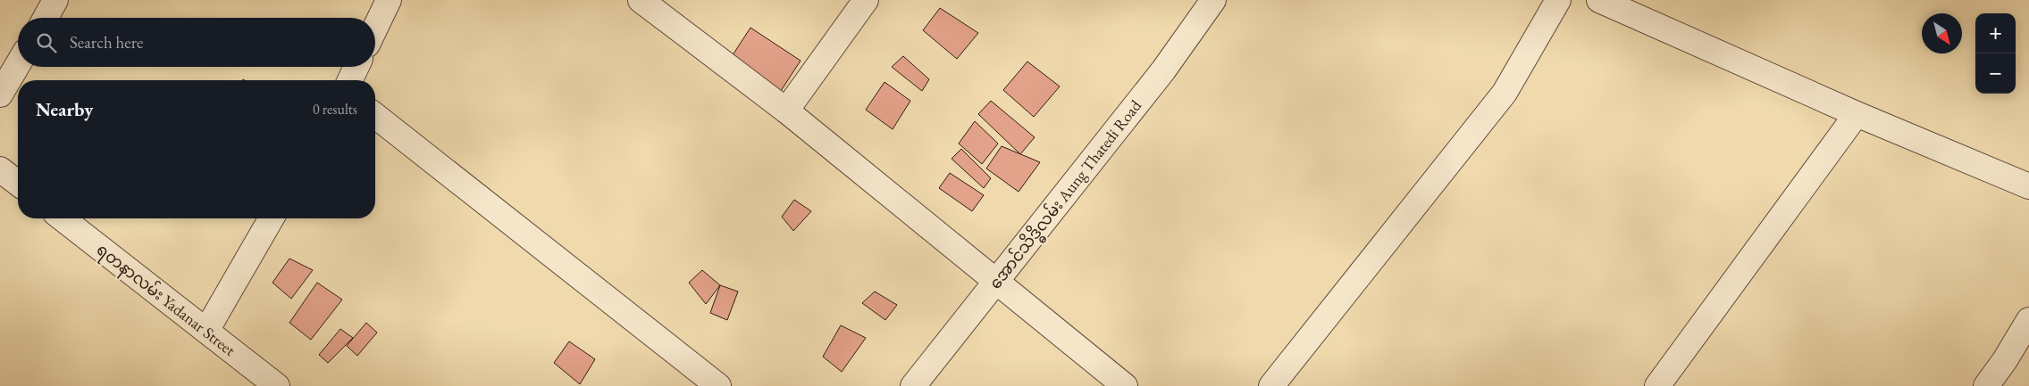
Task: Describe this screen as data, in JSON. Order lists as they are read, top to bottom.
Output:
{
  "streets": {
    "street": ["အောင်သိဒ္ဓိလမ်း Aung Thatedi Road", "ရတနာလမ်း Yadanar Street"]
  },
  "north": "bottom right",
  "page": {
    "map_buttons": ["+", "−"],
    "search": "Search here",
    "heading": ["Nearby", "0 results"]
  }
}
